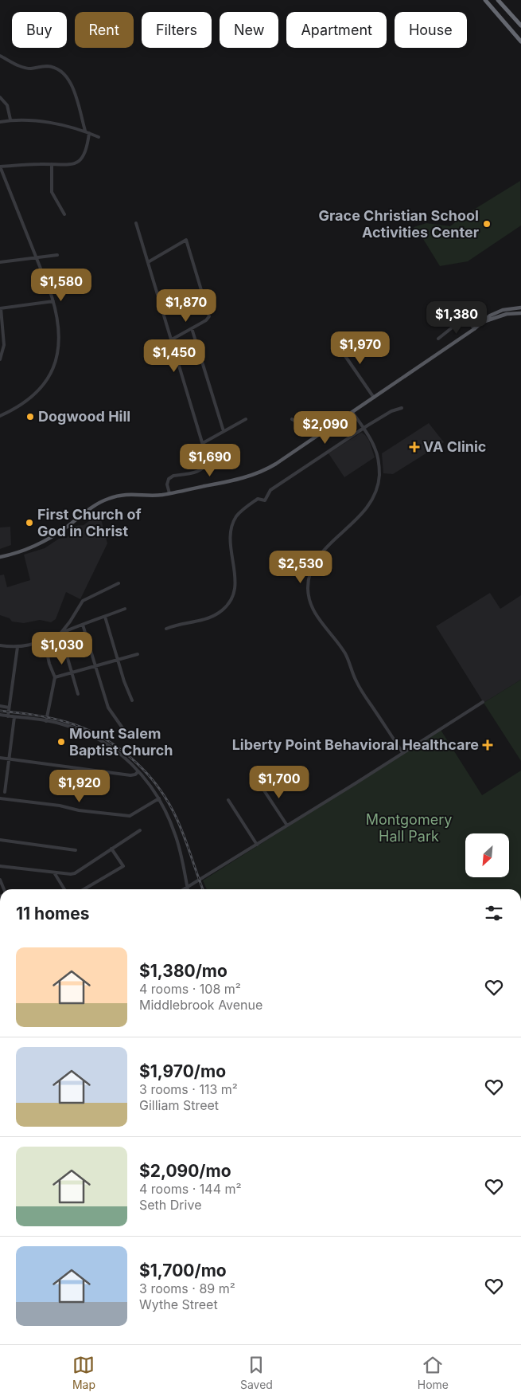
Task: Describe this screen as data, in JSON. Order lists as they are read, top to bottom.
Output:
{
  "parks": ["Montgomery Hall Park"],
  "places": {
    "other": [
      "Grace Christian School Activities Center",
      "Dogwood Hill",
      "First Church of God in Christ",
      "Mount Salem Baptist Church"
    ],
    "health": ["VA Clinic", "Liberty Point Behavioral Healthcare"]
  },
  "north": "bottom left",
  "page": {
    "chip": [
      "Buy",
      "Rent",
      "Filters",
      "New",
      "Apartment",
      "House"
    ],
    "price": [
      "$1,580",
      "$1,870",
      "$1,380",
      "$1,970",
      "$1,450",
      "$2,090",
      "$1,690",
      "$2,530",
      "$1,030",
      "$1,700",
      "$1,920"
    ],
    "heading": "11 homes",
    "list": [
      {
        "name": "$1,380/mo",
        "note": "4 rooms · 108 m² · Middlebrook Avenue"
      },
      {
        "name": "$1,970/mo",
        "note": "3 rooms · 113 m² · Gilliam Street"
      },
      {
        "name": "$2,090/mo",
        "note": "4 rooms · 144 m² · Seth Drive"
      },
      {
        "name": "$1,700/mo",
        "note": "3 rooms · 89 m² · Wythe Street"
      }
    ],
    "tabs": ["Map", "Saved", "Home"]
  }
}
